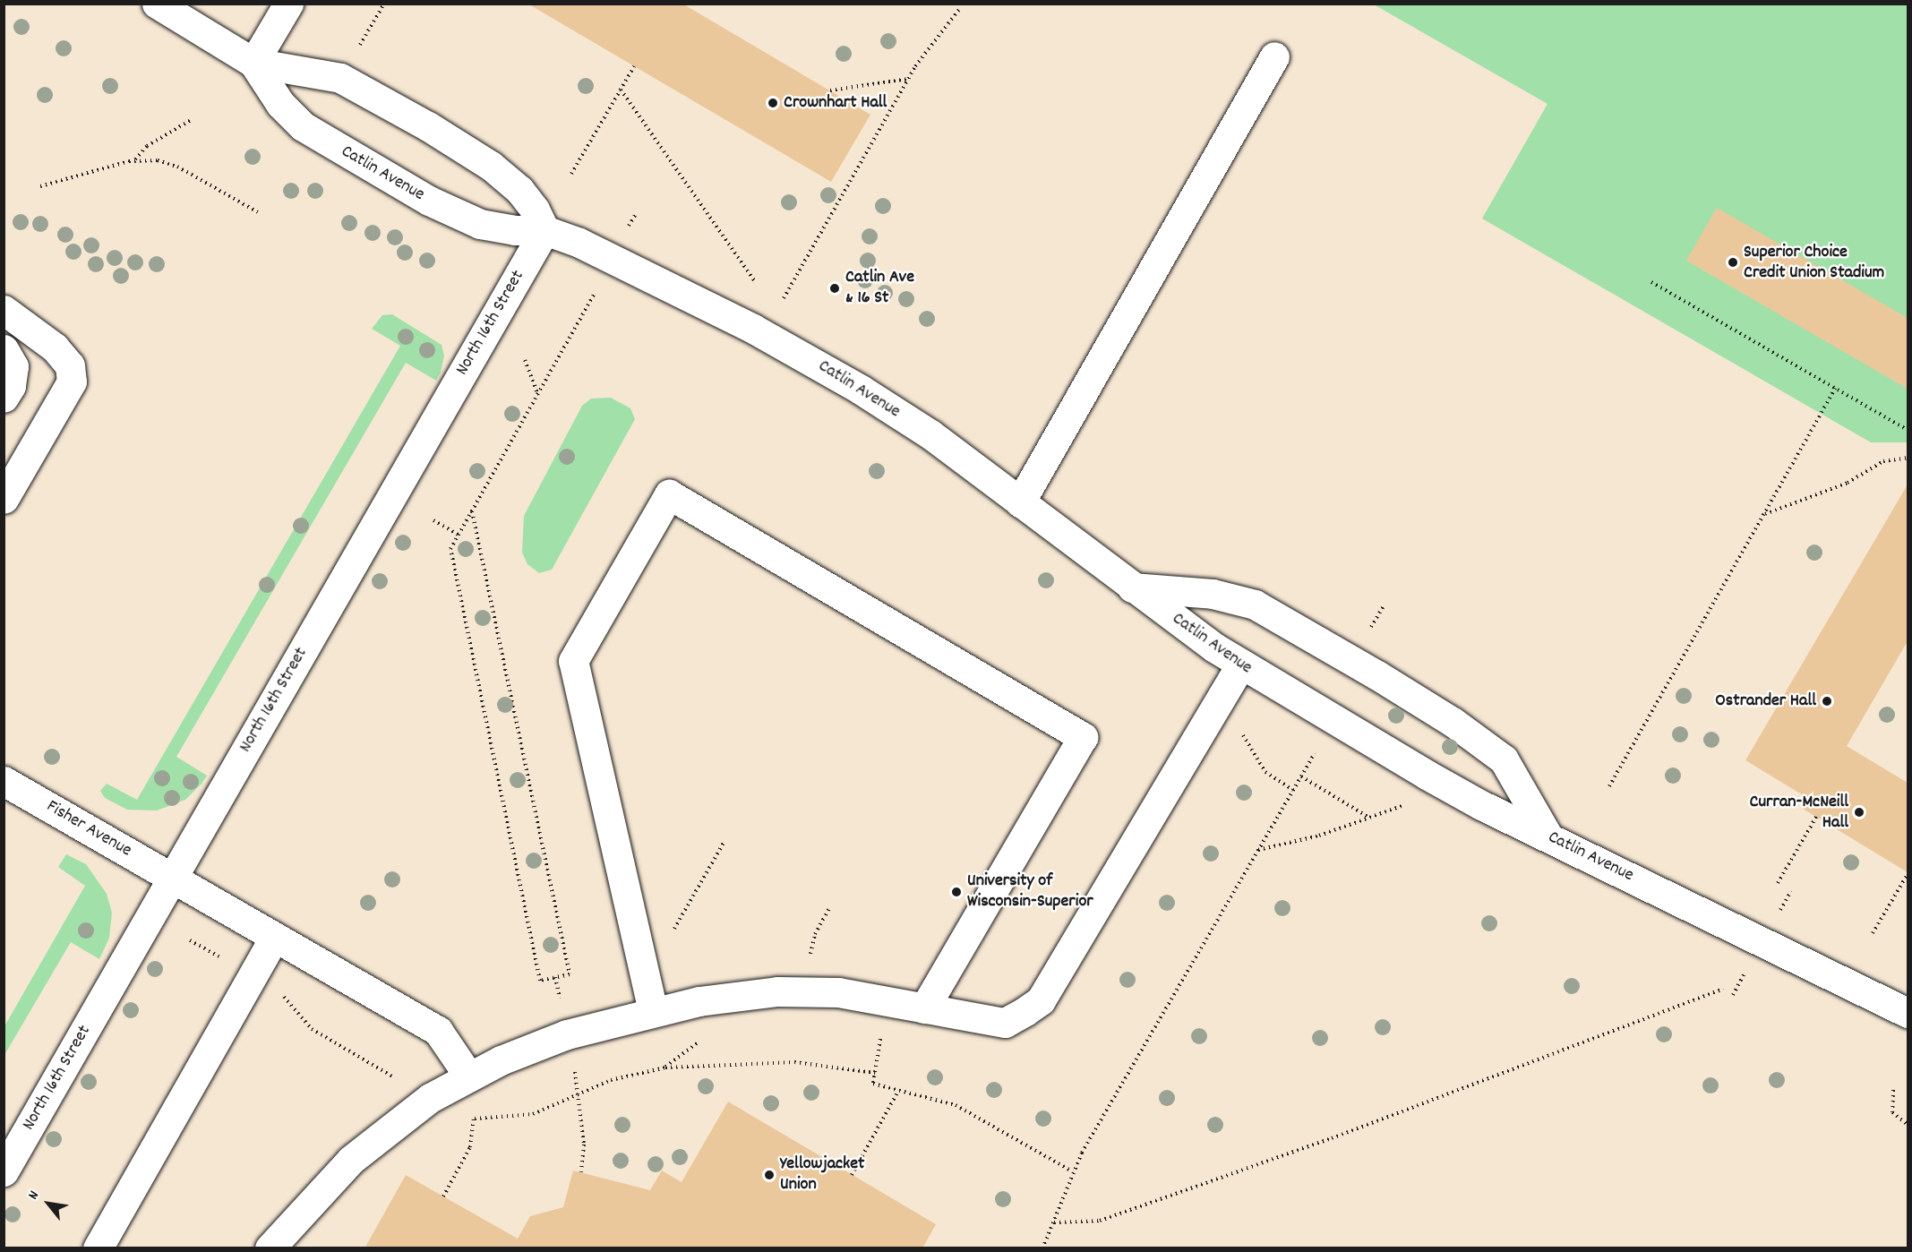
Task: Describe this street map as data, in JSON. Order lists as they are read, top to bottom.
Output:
{
  "streets": {
    "street": ["Catlin Avenue", "North 16th Street", "Fisher Avenue"]
  },
  "crossings": [
    ["Catlin Avenue", "North 16th Street"],
    ["North 16th Street", "Fisher Avenue"]
  ],
  "places": [
    "Crownhart Hall",
    "Superior Choice Credit Union Stadium",
    "Catlin Ave & 16 St",
    "Ostrander Hall",
    "Curran-McNeill Hall",
    "University of Wisconsin-Superior",
    "Yellowjacket Union"
  ],
  "north": "top left"
}
